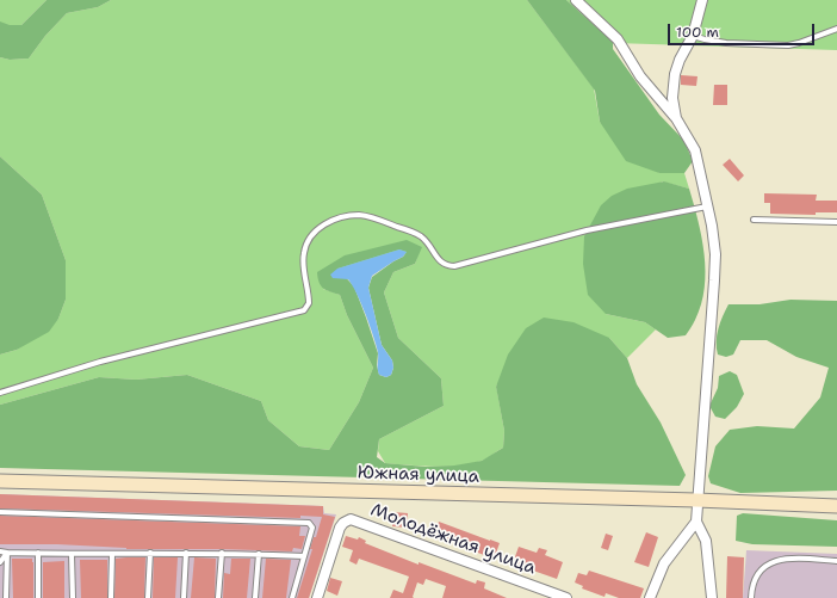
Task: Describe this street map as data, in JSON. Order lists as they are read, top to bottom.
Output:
{
  "streets": {
    "main road": ["Южная улица"],
    "street": ["Молодёжная улица"]
  },
  "scale_bar": "100 m"
}
